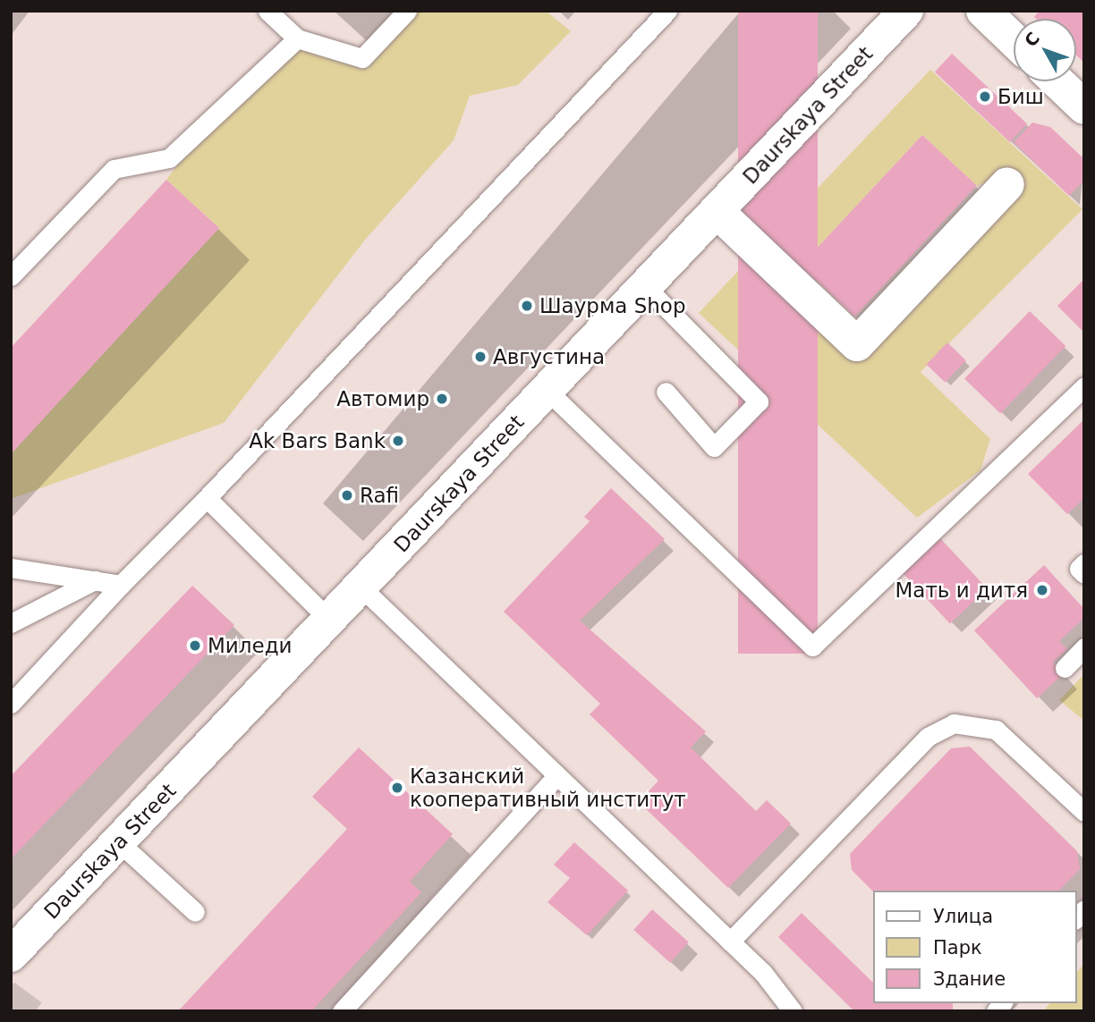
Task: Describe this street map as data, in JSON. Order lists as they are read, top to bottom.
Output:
{
  "streets": {
    "street": ["Daurskaya Street"]
  },
  "places": [
    "Биш",
    "Шаурма Shop",
    "Августина",
    "Автомир",
    "Ak Bars Bank",
    "Rafi",
    "Мать и дитя",
    "Миледи",
    "Казанский кооперативный институт"
  ],
  "legend": ["Улица", "Парк", "Здание"],
  "north": "top left"
}
